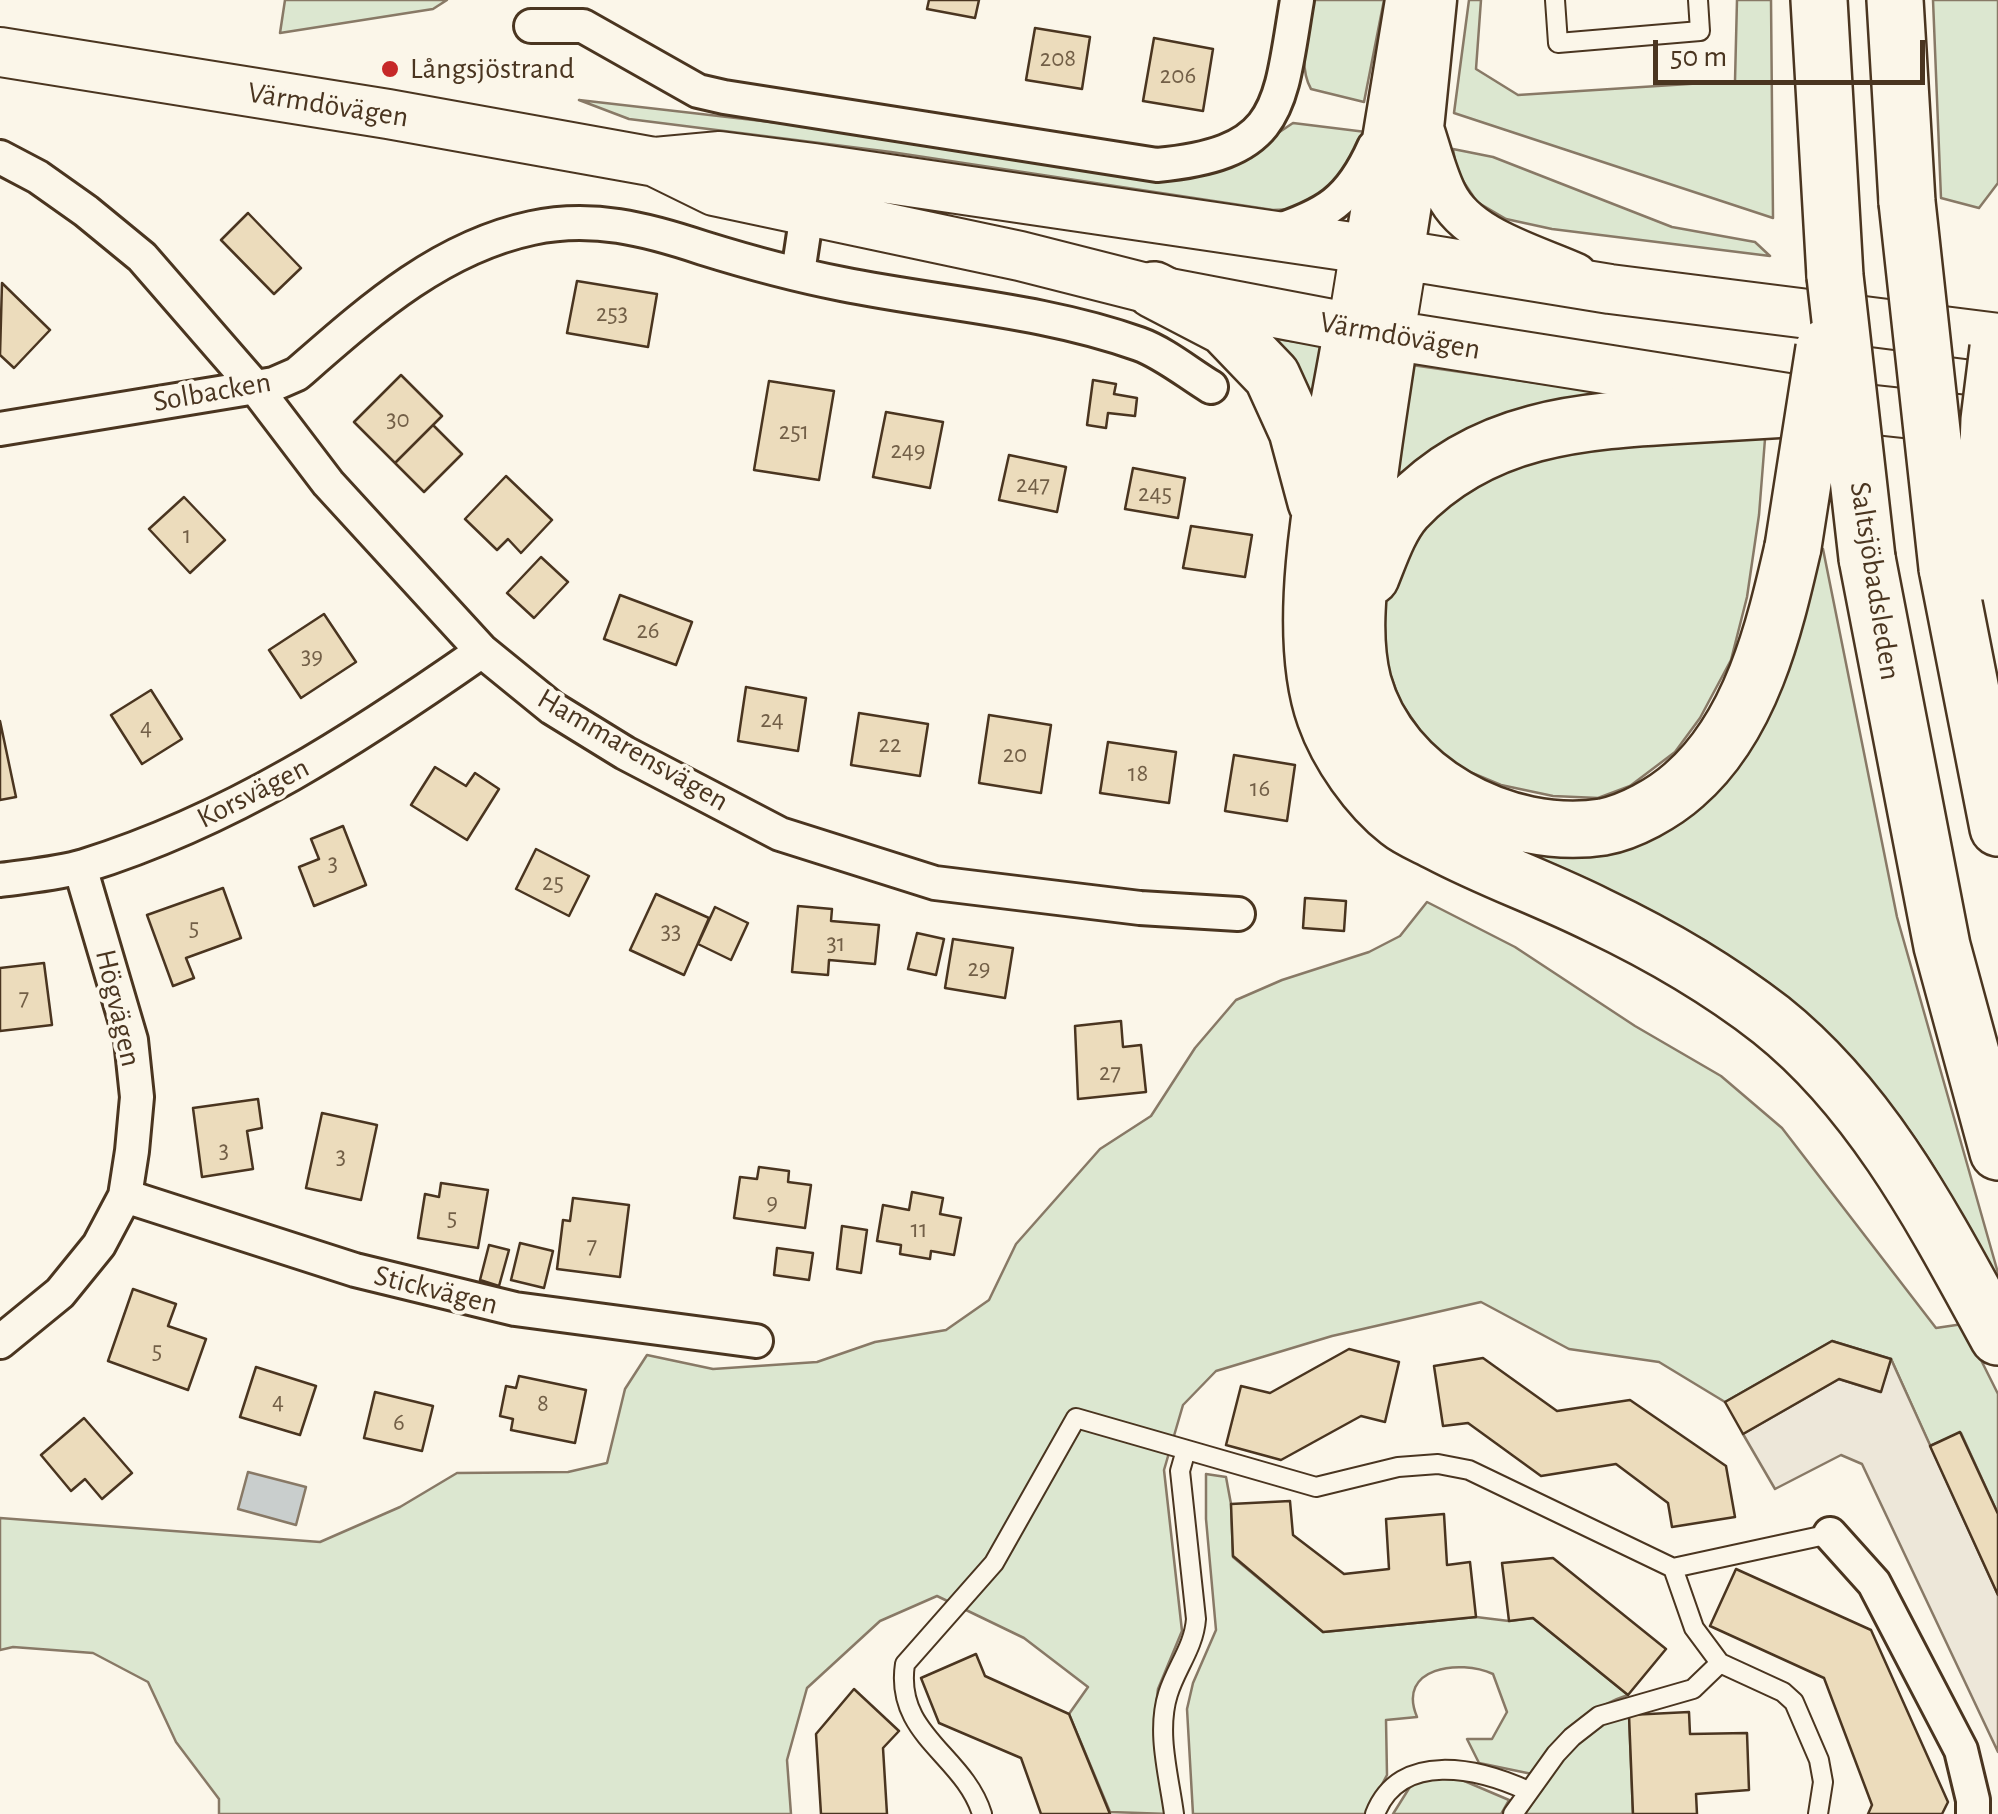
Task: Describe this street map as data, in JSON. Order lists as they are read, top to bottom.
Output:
{
  "streets": {
    "highway": ["Saltsjöbadsleden"],
    "main road": ["Värmdövägen"],
    "street": [
      "Solbacken",
      "Hammarensvägen",
      "Korsvägen",
      "Högvägen",
      "Stickvägen"
    ]
  },
  "crossings": [
    ["Solbacken", "Hammarensvägen"],
    ["Hammarensvägen", "Korsvägen"],
    ["Korsvägen", "Högvägen"],
    ["Högvägen", "Stickvägen"]
  ],
  "places": ["Långsjöstrand"],
  "house_numbers": [
    "208",
    "206",
    "253",
    "30",
    "251",
    "249",
    "247",
    "245",
    "1",
    "26",
    "39",
    "24",
    "4",
    "22",
    "20",
    "18",
    "16",
    "3",
    "25",
    "5",
    "33",
    "31",
    "29",
    "7",
    "27",
    "3",
    "3",
    "9",
    "5",
    "11",
    "7",
    "5",
    "4",
    "8",
    "6"
  ],
  "scale_bar": "50 m"
}
